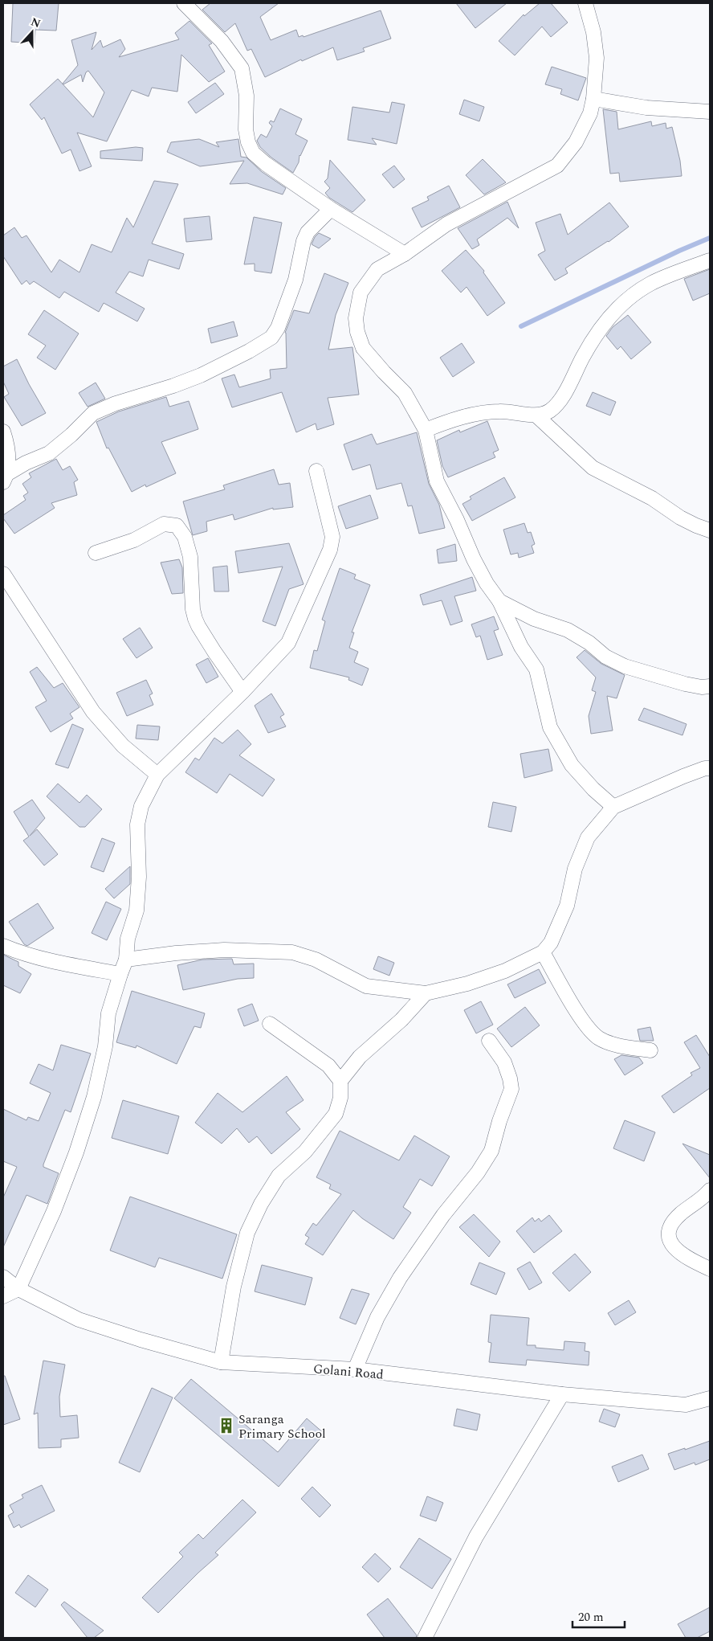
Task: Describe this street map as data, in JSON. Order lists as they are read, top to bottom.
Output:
{
  "streets": {
    "street": ["Golani Road"]
  },
  "places": {
    "building": ["Saranga Primary School"]
  },
  "scale_bar": "20 m",
  "north": "top"
}
